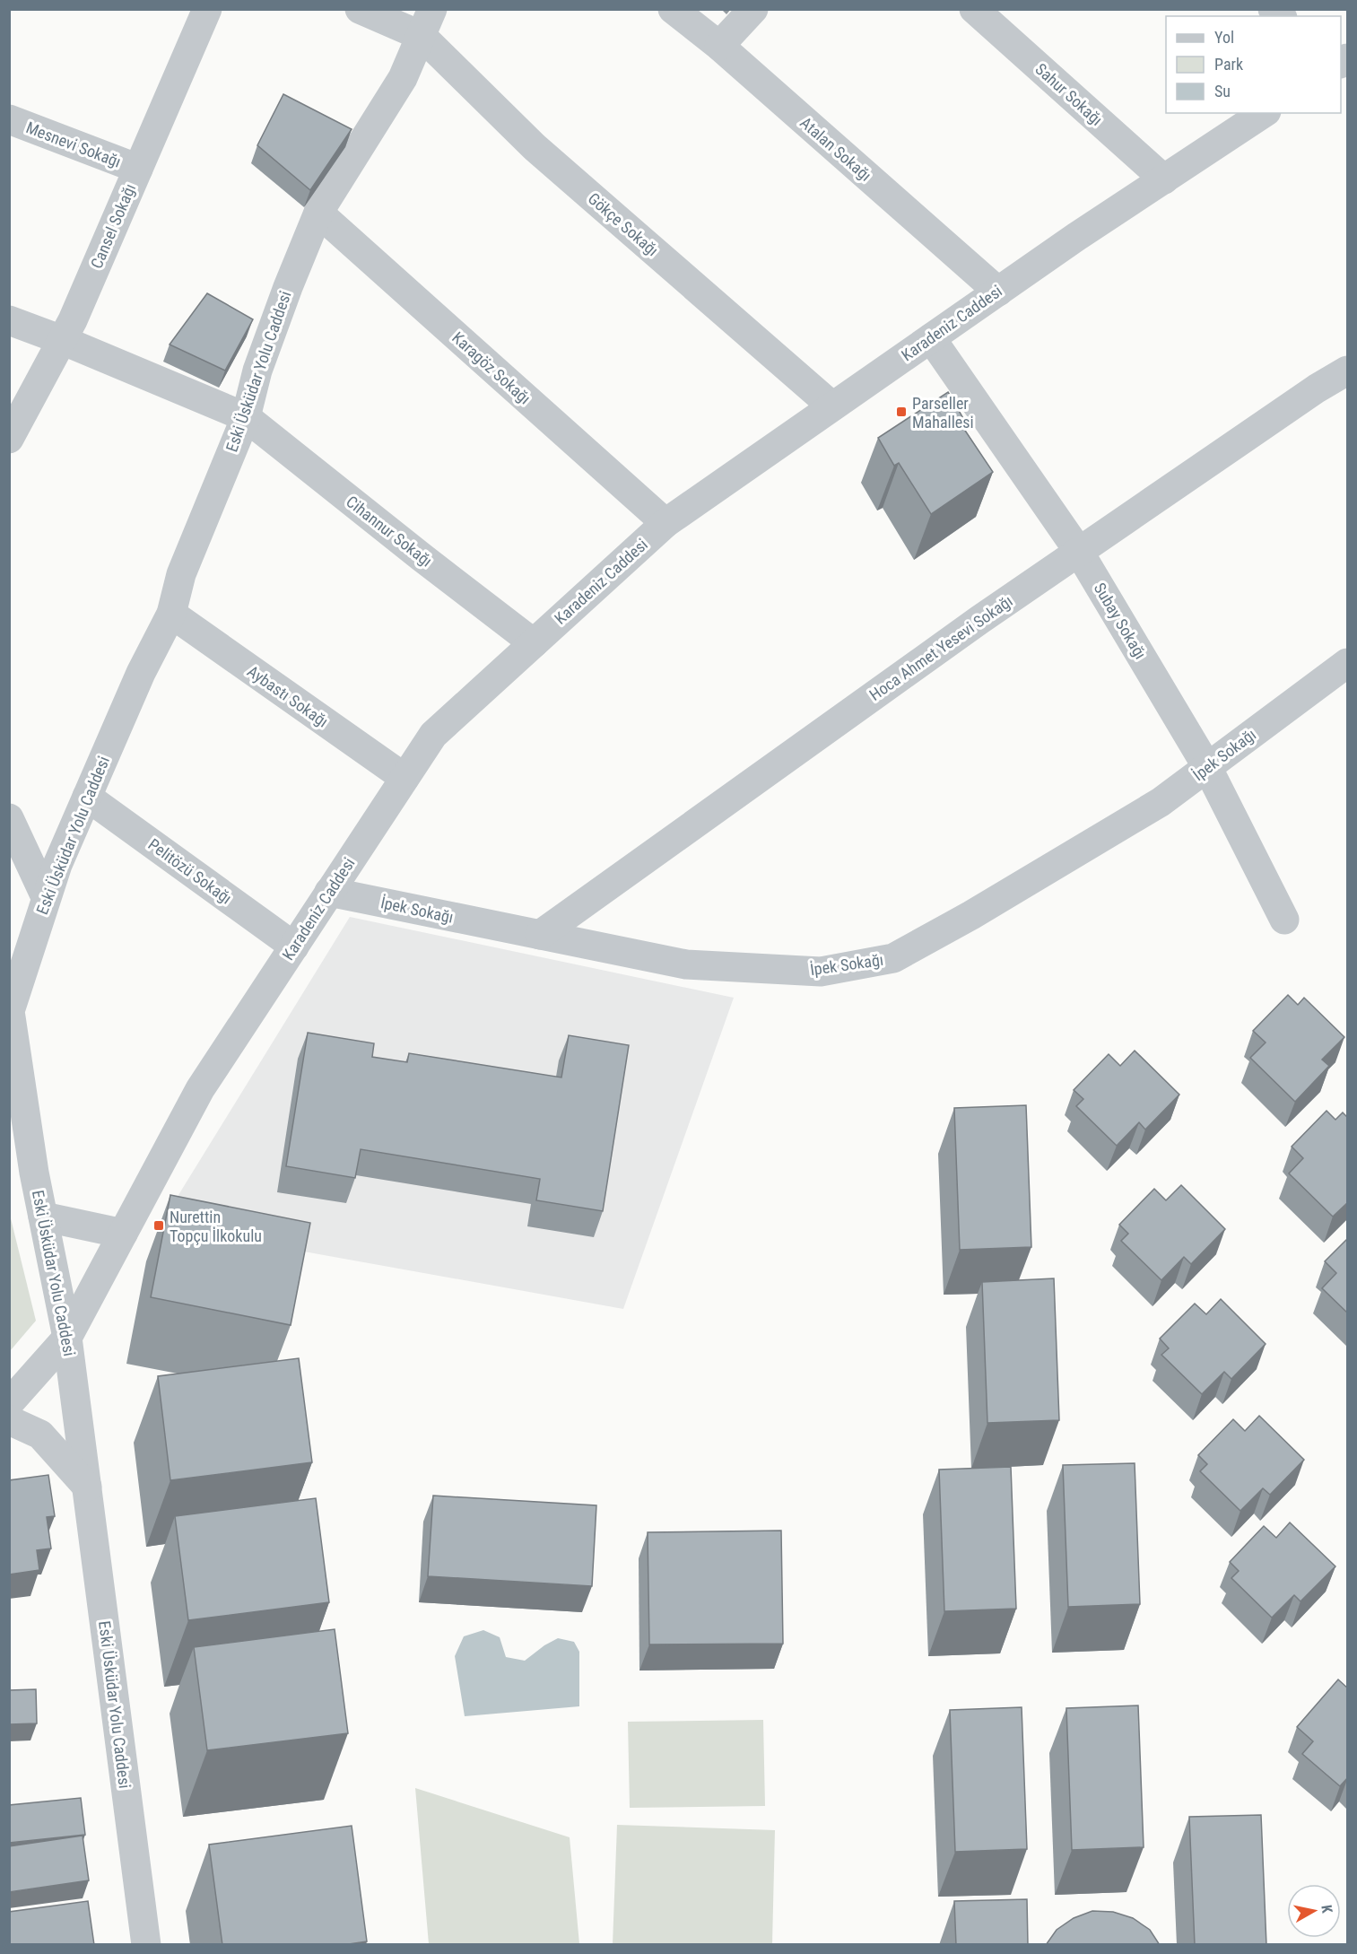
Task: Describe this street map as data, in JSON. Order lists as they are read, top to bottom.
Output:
{
  "streets": {
    "street": [
      "Sahur Sokağı",
      "Mesnevi Sokağı",
      "Atalan Sokağı",
      "Gökçe Sokağı",
      "Cansel Sokağı",
      "Karadeniz Caddesi",
      "Karagöz Sokağı",
      "Eski Üsküdar Yolu Caddesi",
      "Cihannur Sokağı",
      "Subay Sokağı",
      "Hoca Ahmet Yesevi Sokağı",
      "Aybastı Sokağı",
      "İpek Sokağı",
      "Pelitözü Sokağı"
    ]
  },
  "crossings": [
    ["Sahur Sokağı", "Karadeniz Caddesi"],
    ["Mesnevi Sokağı", "Cansel Sokağı"],
    ["Atalan Sokağı", "Karadeniz Caddesi"],
    ["Gökçe Sokağı", "Karadeniz Caddesi"],
    ["Gökçe Sokağı", "Eski Üsküdar Yolu Caddesi"],
    ["Cansel Sokağı", "Cihannur Sokağı"],
    ["Karadeniz Caddesi", "Karagöz Sokağı"],
    ["Karadeniz Caddesi", "Eski Üsküdar Yolu Caddesi"],
    ["Karadeniz Caddesi", "Cihannur Sokağı"],
    ["Karadeniz Caddesi", "Subay Sokağı"],
    ["Karadeniz Caddesi", "Aybastı Sokağı"],
    ["Karadeniz Caddesi", "İpek Sokağı"],
    ["Karadeniz Caddesi", "Pelitözü Sokağı"],
    ["Karagöz Sokağı", "Eski Üsküdar Yolu Caddesi"],
    ["Eski Üsküdar Yolu Caddesi", "Cihannur Sokağı"],
    ["Eski Üsküdar Yolu Caddesi", "Aybastı Sokağı"],
    ["Eski Üsküdar Yolu Caddesi", "Pelitözü Sokağı"],
    ["Subay Sokağı", "Hoca Ahmet Yesevi Sokağı"],
    ["Subay Sokağı", "İpek Sokağı"],
    ["Hoca Ahmet Yesevi Sokağı", "İpek Sokağı"]
  ],
  "places": {
    "transit": ["Parseller Mahallesi", "Nurettin Topçu İlkokulu"]
  },
  "legend": ["Yol", "Park", "Su"],
  "north": "right"
}
